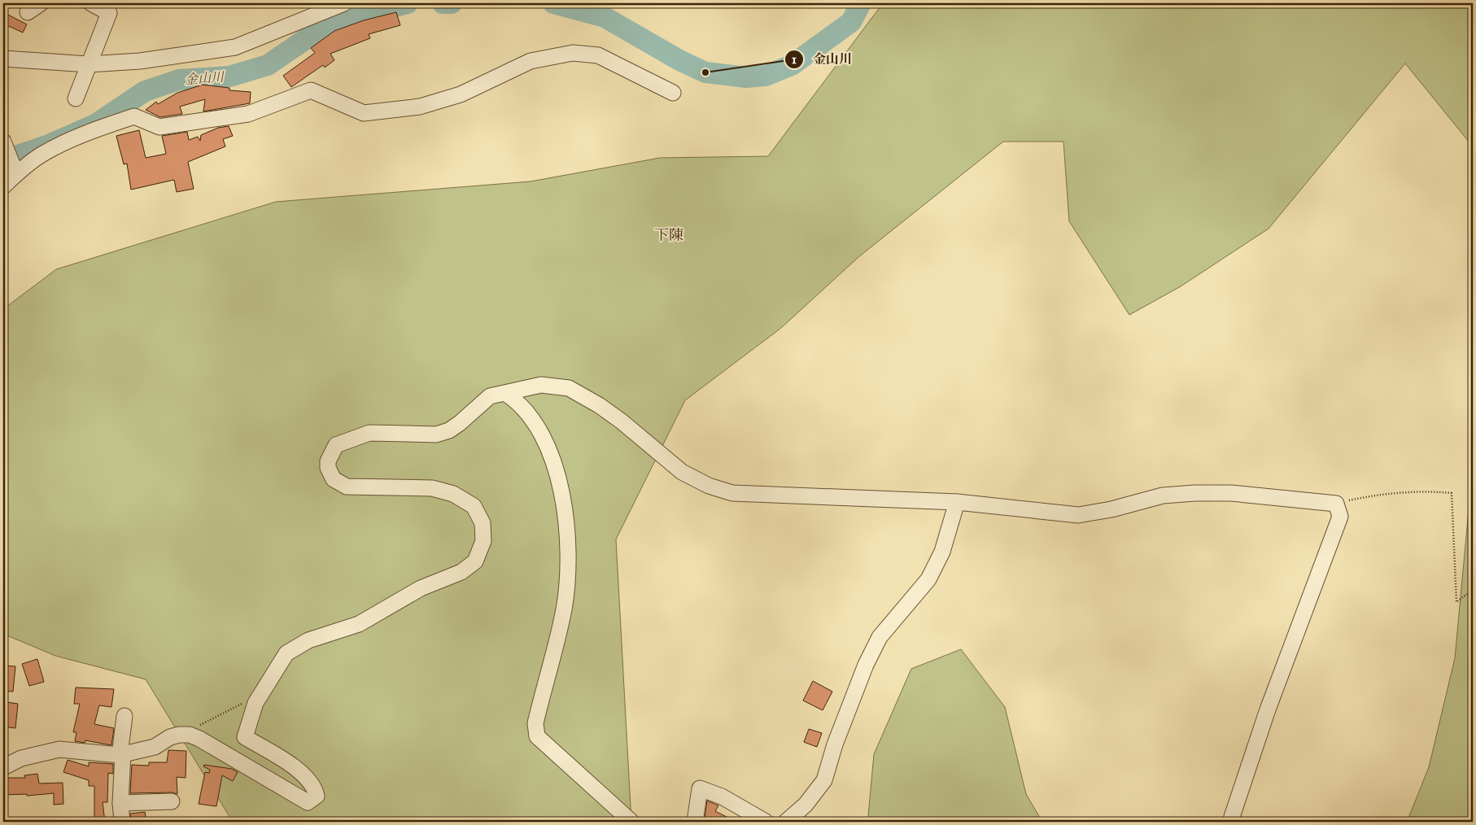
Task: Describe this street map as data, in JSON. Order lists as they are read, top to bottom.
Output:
{
  "districts": ["下陳"],
  "water": ["金山川"],
  "places": ["金山川"]
}
